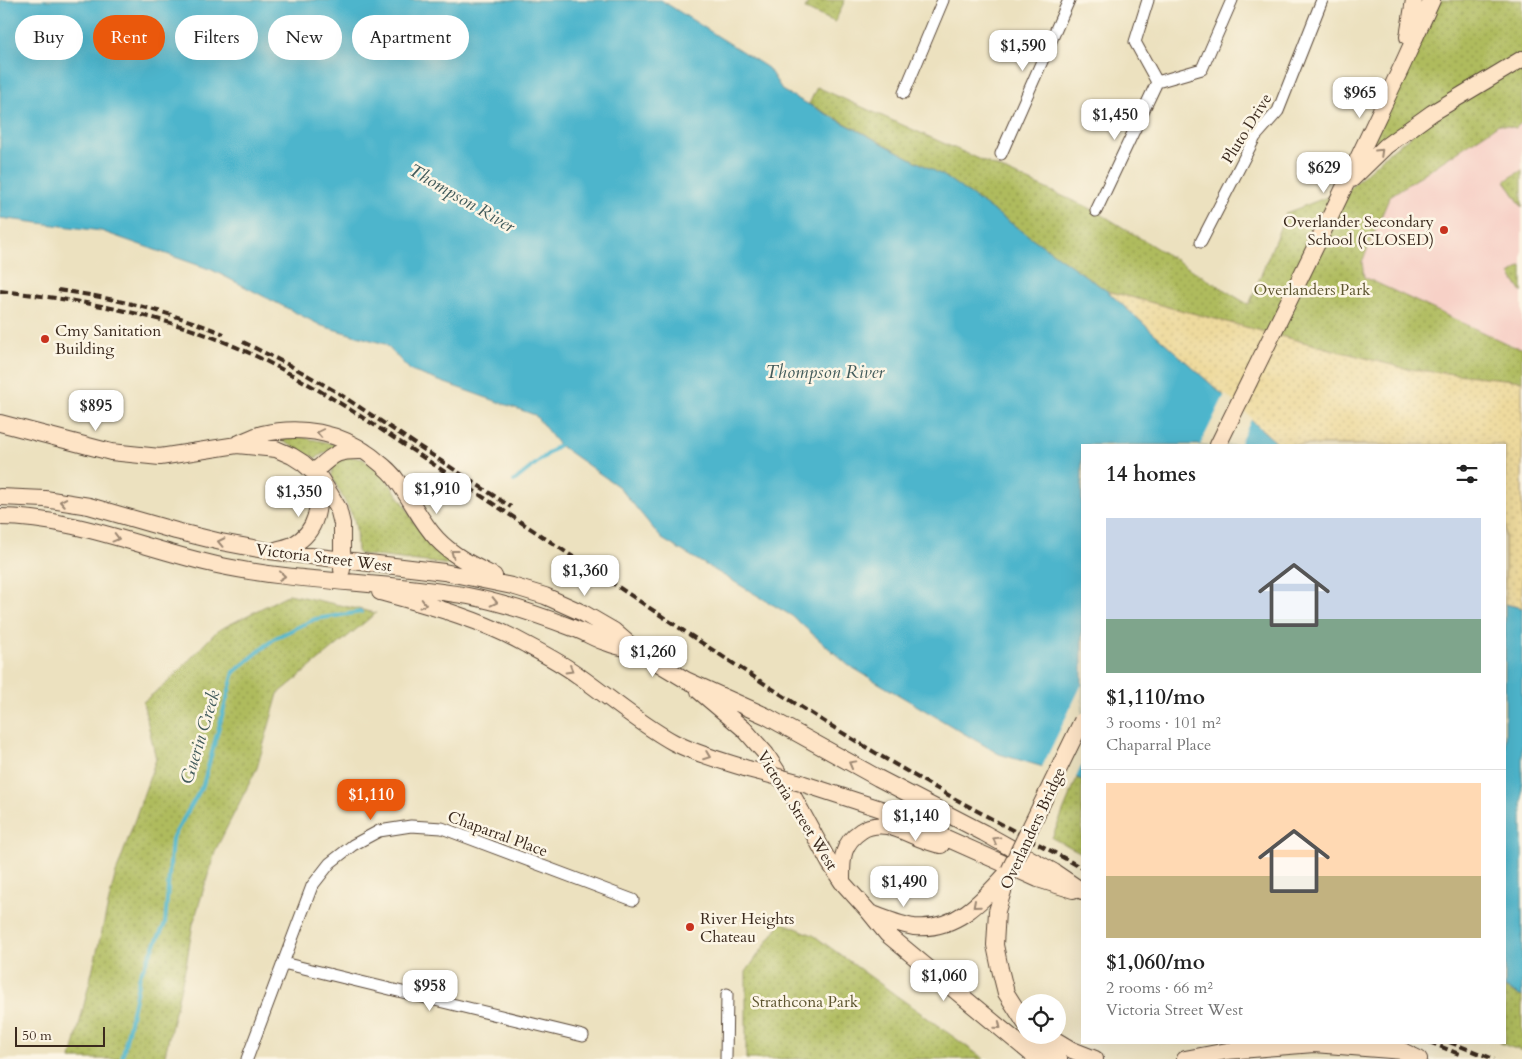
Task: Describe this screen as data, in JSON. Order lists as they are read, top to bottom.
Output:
{
  "streets": {
    "main road": ["Victoria Street West", "Overlanders Bridge"],
    "street": ["Pluto Drive", "Chaparral Place"]
  },
  "water": ["Thompson River", "Guerin Creek"],
  "parks": ["Overlanders Park", "Strathcona Park"],
  "places": ["Overlander Secondary School (CLOSED)", "Cmy Sanitation Building", "River Heights Chateau"],
  "scale_bar": "50 m",
  "page": {
    "chip": [
      "Buy",
      "Rent",
      "Filters",
      "New",
      "Apartment"
    ],
    "price": [
      "$1,590",
      "$965",
      "$1,450",
      "$629",
      "$895",
      "$1,910",
      "$1,350",
      "$1,360",
      "$1,260",
      "$1,110",
      "$1,140",
      "$1,490",
      "$1,060",
      "$958"
    ],
    "heading": "14 homes",
    "list": [
      {
        "name": "$1,110/mo",
        "note": "3 rooms · 101 m² · Chaparral Place"
      },
      {
        "name": "$1,060/mo",
        "note": "2 rooms · 66 m² · Victoria Street West"
      }
    ],
    "scale": "50 m"
  }
}
